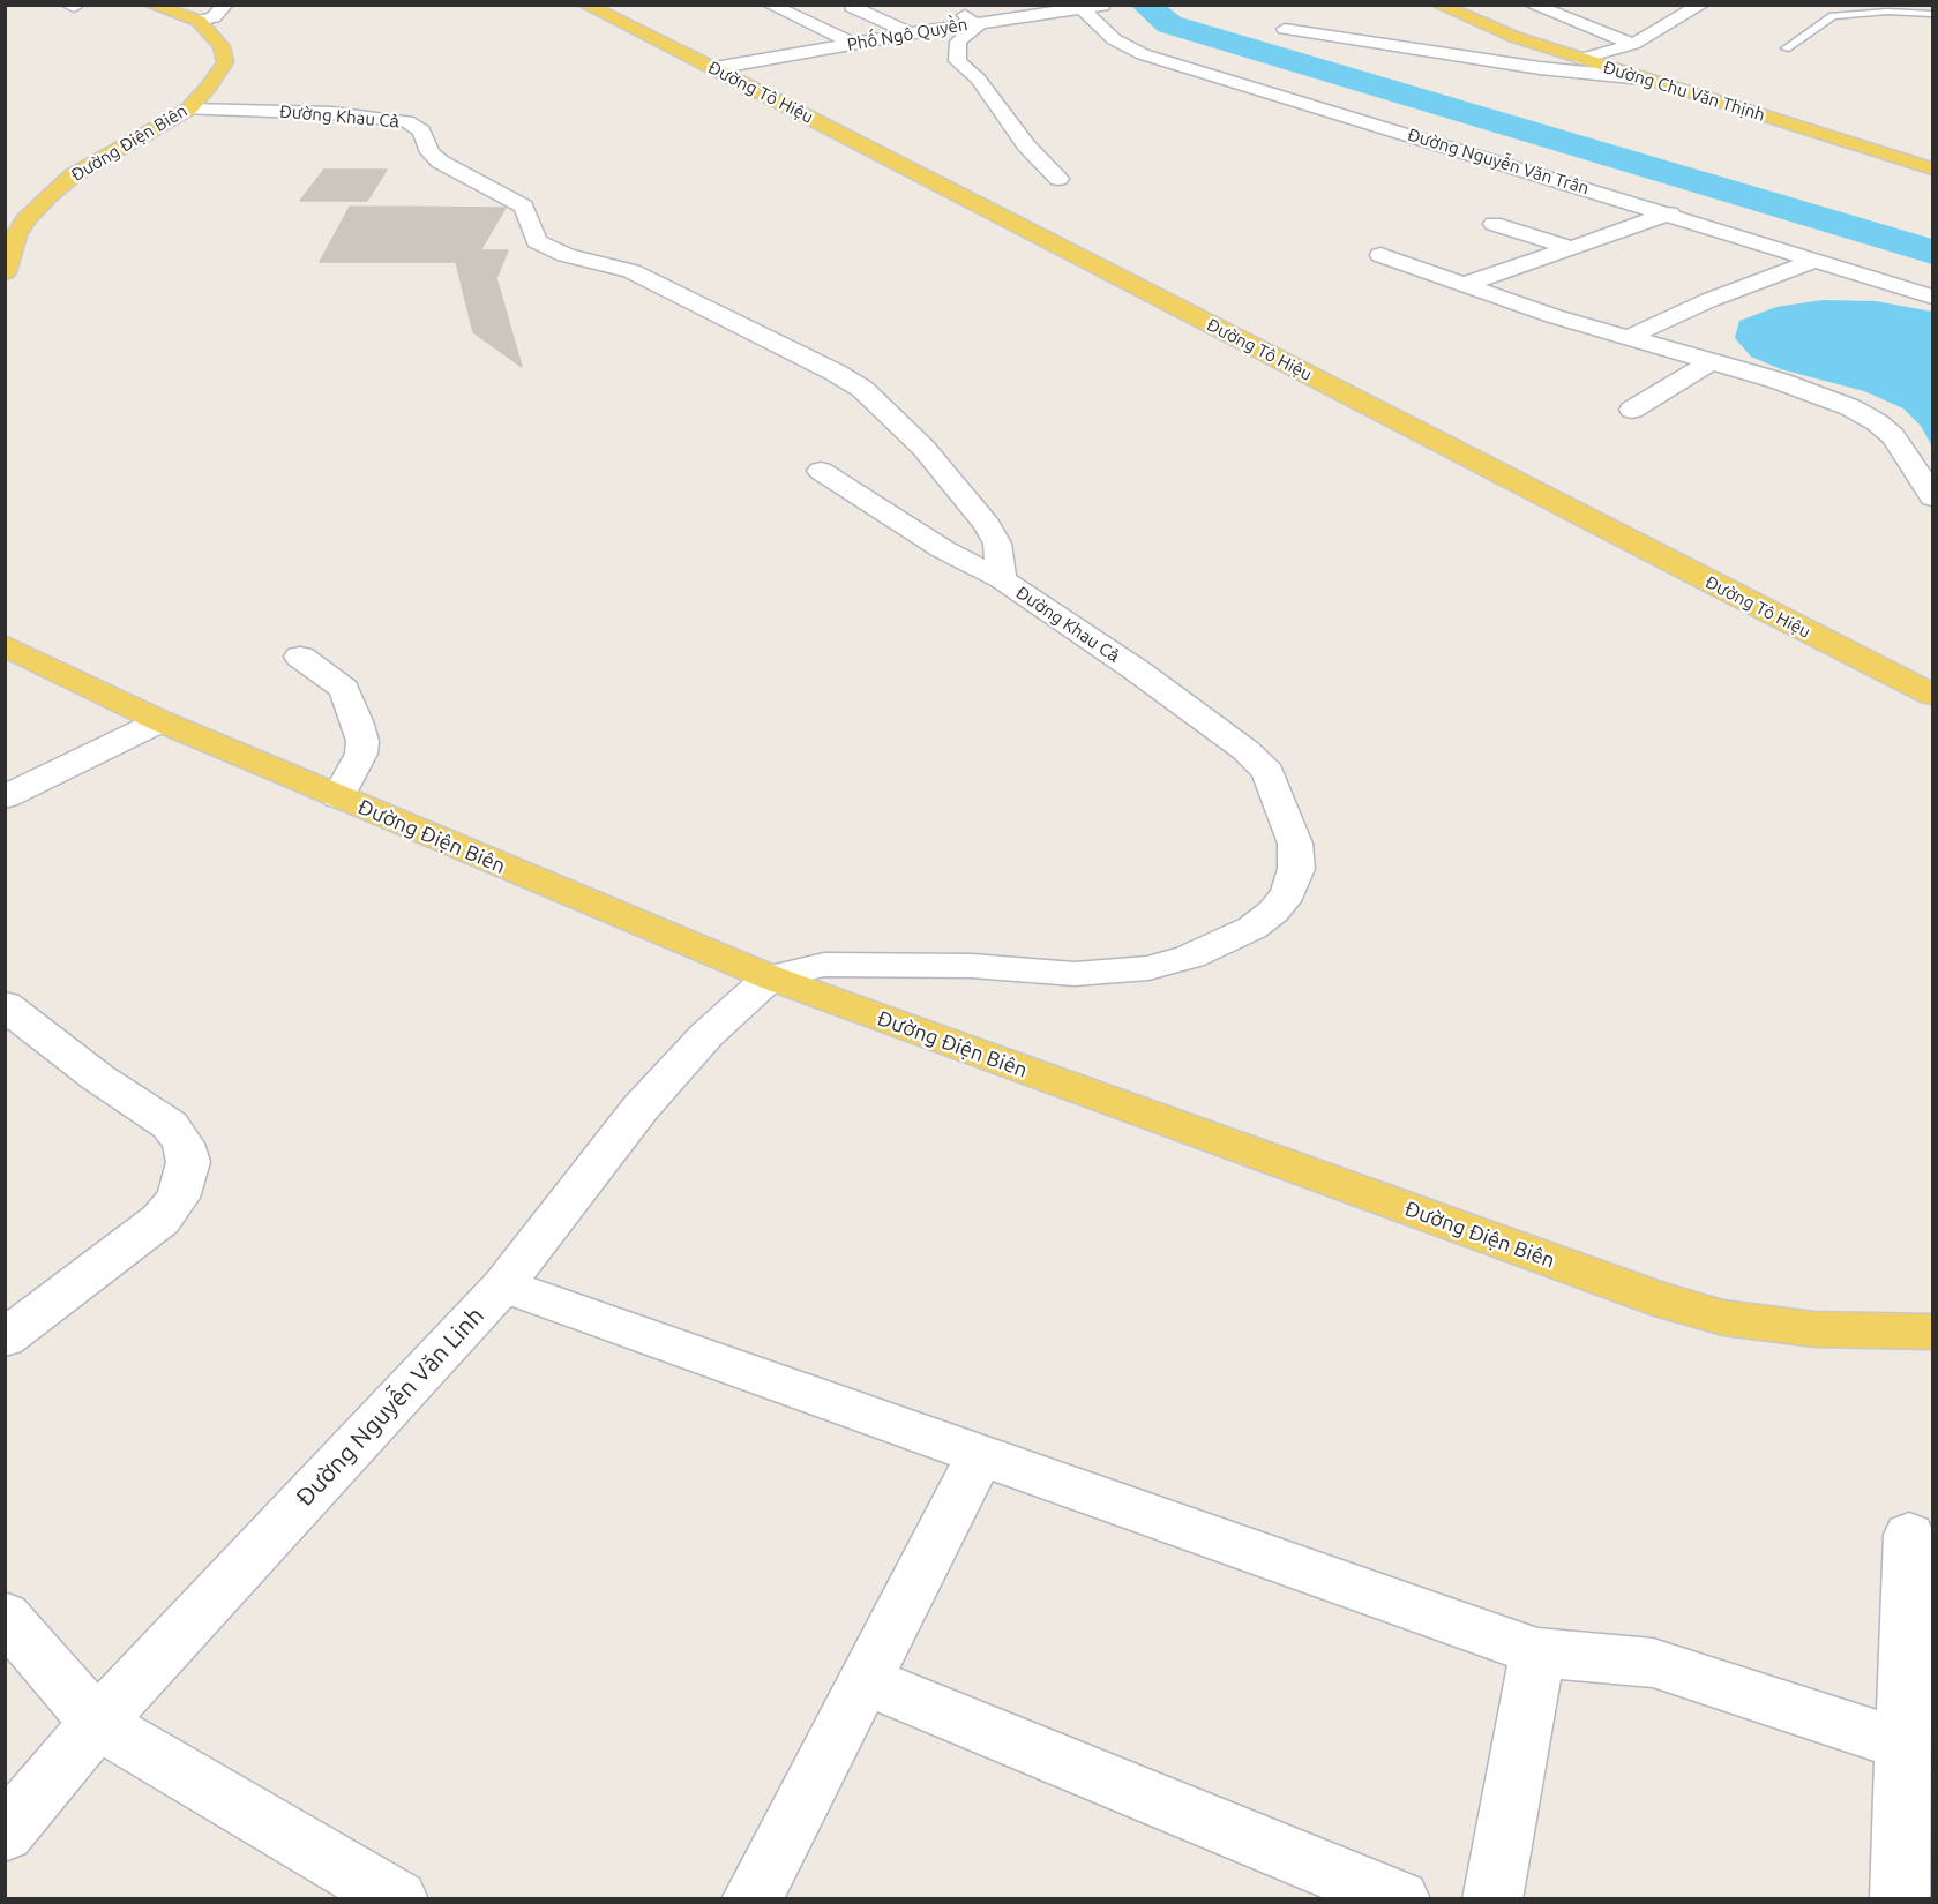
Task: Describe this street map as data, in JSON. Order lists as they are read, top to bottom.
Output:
{
  "streets": {
    "main road": ["Đường Chu Văn Thịnh", "Đường Tô Hiệu", "Đường Điện Biên"],
    "street": [
      "Phố Ngô Quyền",
      "Đường Khau Cả",
      "Đường Nguyễn Văn Trân",
      "Đường Nguyễn Văn Linh"
    ]
  },
  "crossings": [
    ["Phố Ngô Quyền", "Đường Tô Hiệu"],
    ["Phố Ngô Quyền", "Đường Nguyễn Văn Trân"],
    ["Đường Khau Cả", "Đường Điện Biên"],
    ["Đường Khau Cả", "Đường Nguyễn Văn Linh"],
    ["Đường Điện Biên", "Đường Nguyễn Văn Linh"]
  ]
}
